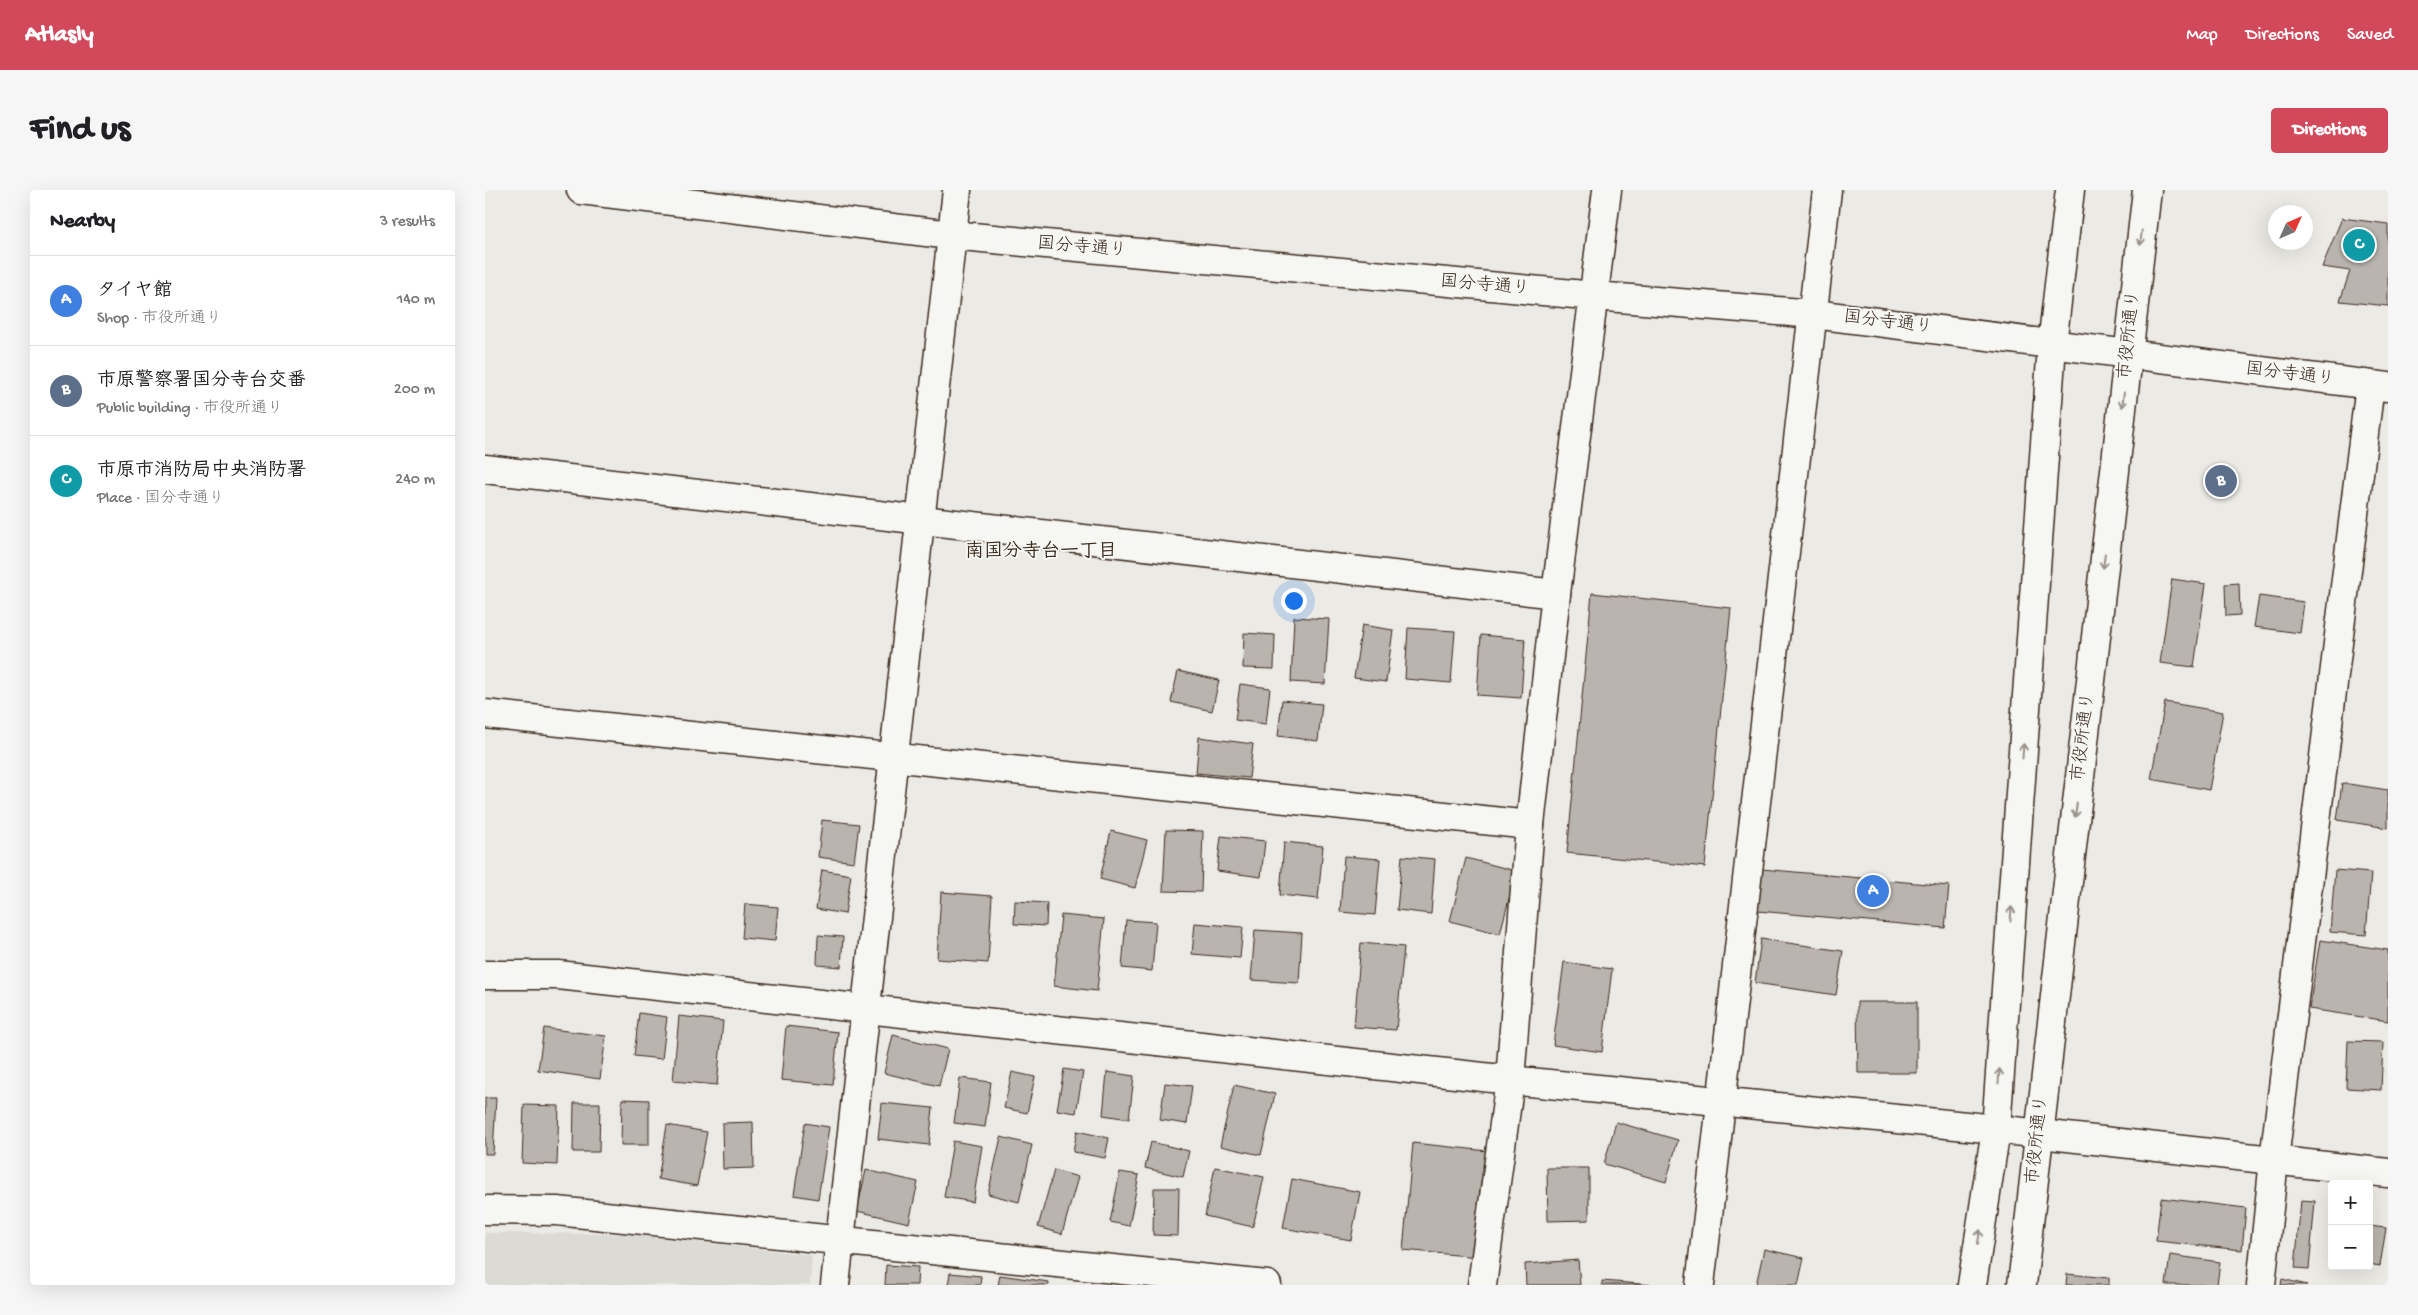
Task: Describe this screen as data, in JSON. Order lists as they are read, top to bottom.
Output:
{
  "streets": {
    "street": ["国分寺通り", "市役所通り"]
  },
  "crossings": [
    ["国分寺通り", "市役所通り"]
  ],
  "districts": ["南国分寺台一丁目"],
  "north": "top right",
  "page": {
    "header": "Atlasly",
    "nav": ["Map", "Directions", "Saved"],
    "buttons": "Directions",
    "title": "Find us",
    "heading": ["Nearby", "3 results"],
    "pins": ["C", "B", "A"],
    "list": [
      {
        "mark": "A",
        "name": "タイヤ館",
        "note": "Shop · 市役所通り",
        "value": "140 m"
      },
      {
        "mark": "B",
        "name": "市原警察署国分寺台交番",
        "note": "Public building · 市役所通り",
        "value": "200 m"
      },
      {
        "mark": "C",
        "name": "市原市消防局中央消防署",
        "note": "Place · 国分寺通り",
        "value": "240 m"
      }
    ],
    "map_buttons": ["+", "−"]
  }
}
